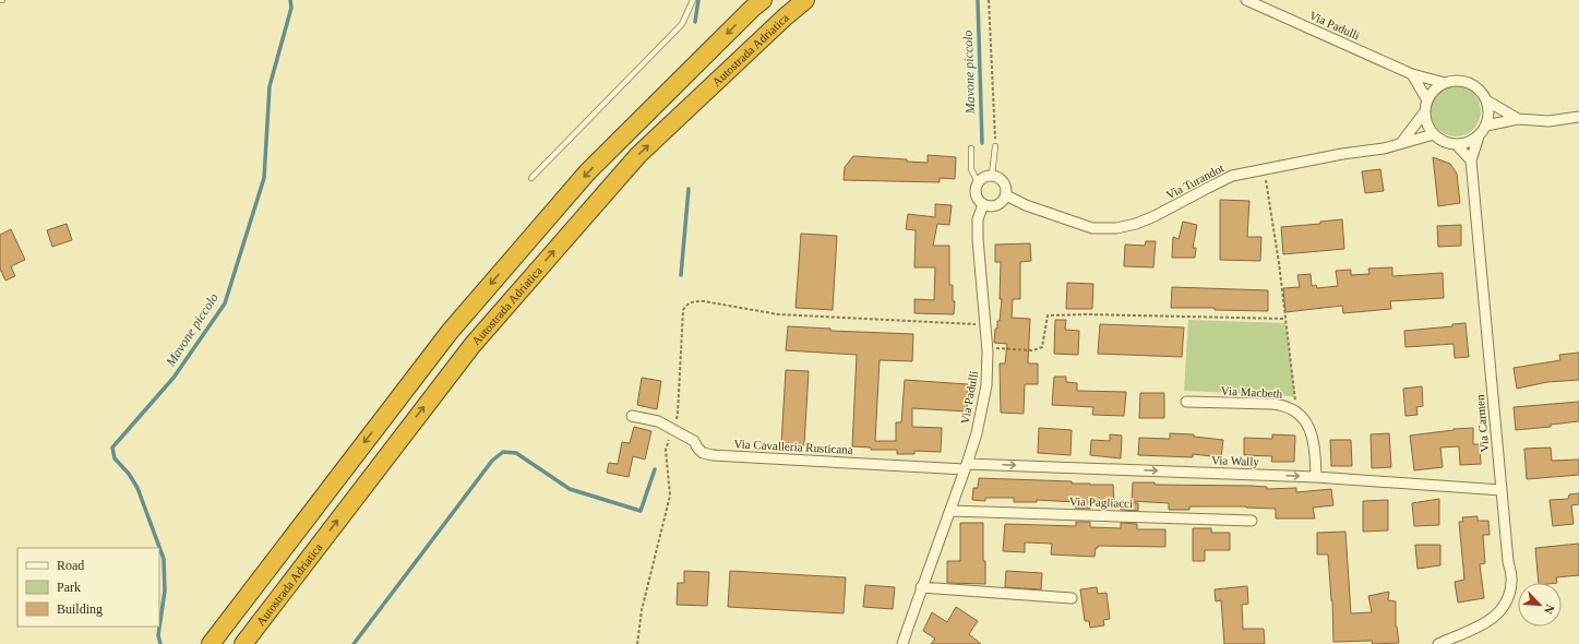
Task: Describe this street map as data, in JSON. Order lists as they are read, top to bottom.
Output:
{
  "streets": {
    "highway": ["Autostrada Adriatica"],
    "street": [
      "Via Padulli",
      "Via Turandot",
      "Via Macbeth",
      "Via Carmen",
      "Via Cavalleria Rusticana",
      "Via Wally",
      "Via Pagliacci"
    ]
  },
  "crossings": [
    ["Via Padulli", "Via Turandot"],
    ["Via Padulli", "Via Carmen"],
    ["Via Padulli", "Via Cavalleria Rusticana"],
    ["Via Padulli", "Via Wally"],
    ["Via Padulli", "Via Pagliacci"],
    ["Via Turandot", "Via Carmen"],
    ["Via Macbeth", "Via Wally"],
    ["Via Carmen", "Via Wally"],
    ["Via Cavalleria Rusticana", "Via Wally"]
  ],
  "one_way": ["Via Wally"],
  "water": ["Mavone piccolo"],
  "legend": ["Road", "Park", "Building"],
  "north": "bottom right"
}
